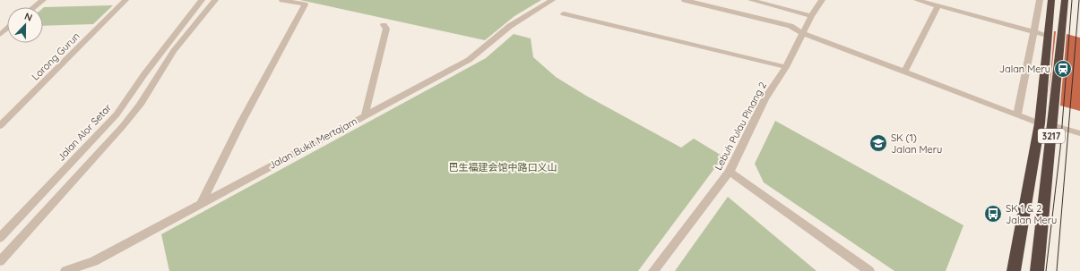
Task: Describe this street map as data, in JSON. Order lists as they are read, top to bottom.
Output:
{
  "streets": {
    "highway": ["3217"],
    "street": [
      "Lorong Gurun",
      "Lebuh Pulau Pinang 2",
      "Jalan Alor Setar",
      "Jalan Bukit Mertajam"
    ]
  },
  "parks": ["巴生福建会馆中路口义山"],
  "places": {
    "station": ["Jalan Meru"],
    "school or university": ["SK (1) Jalan Meru"],
    "bus stop": ["SK 1 & 2 Jalan Meru"]
  },
  "north": "top"
}
